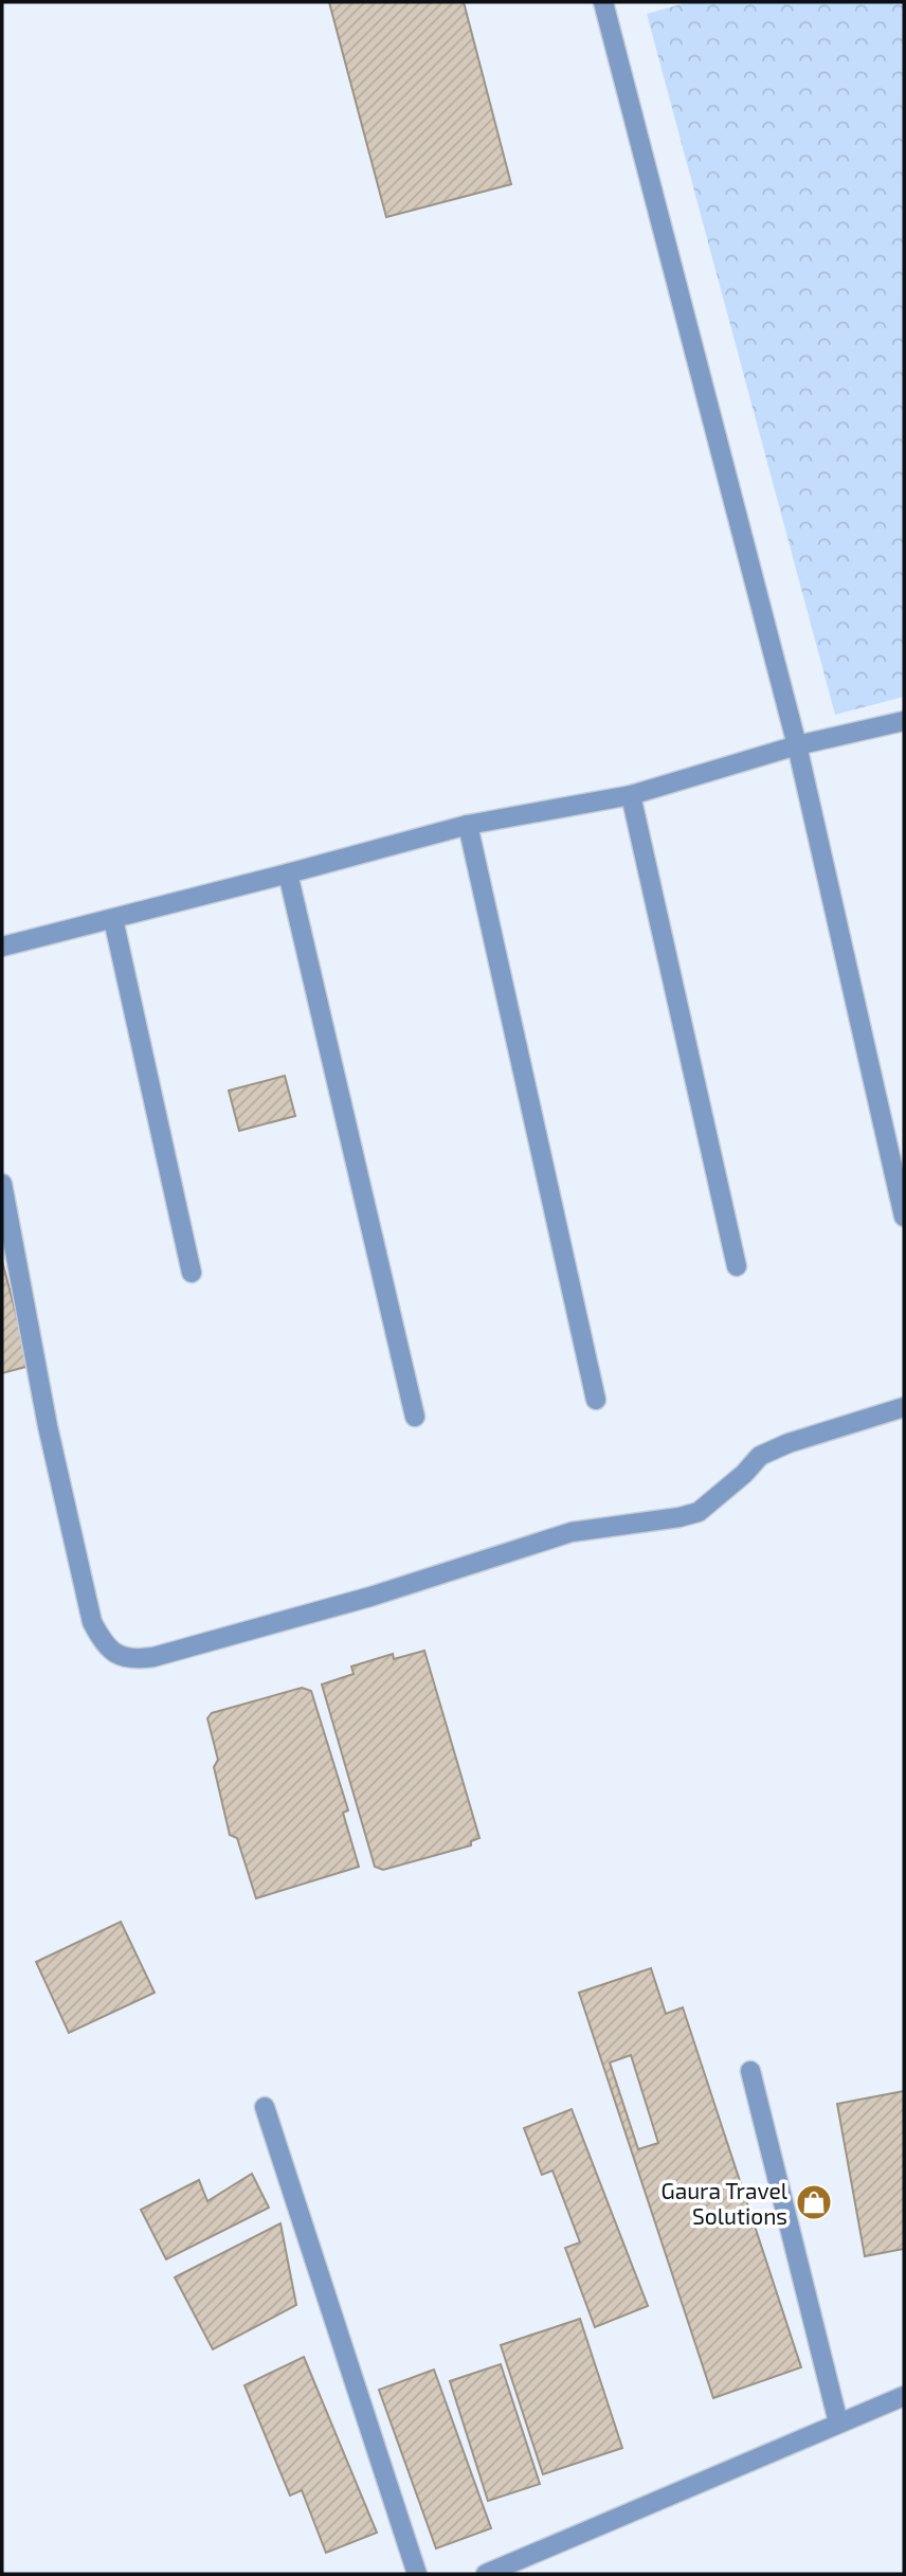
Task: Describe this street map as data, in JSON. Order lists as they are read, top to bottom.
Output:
{
  "places": {
    "shop": ["Gaura Travel Solutions"]
  }
}
